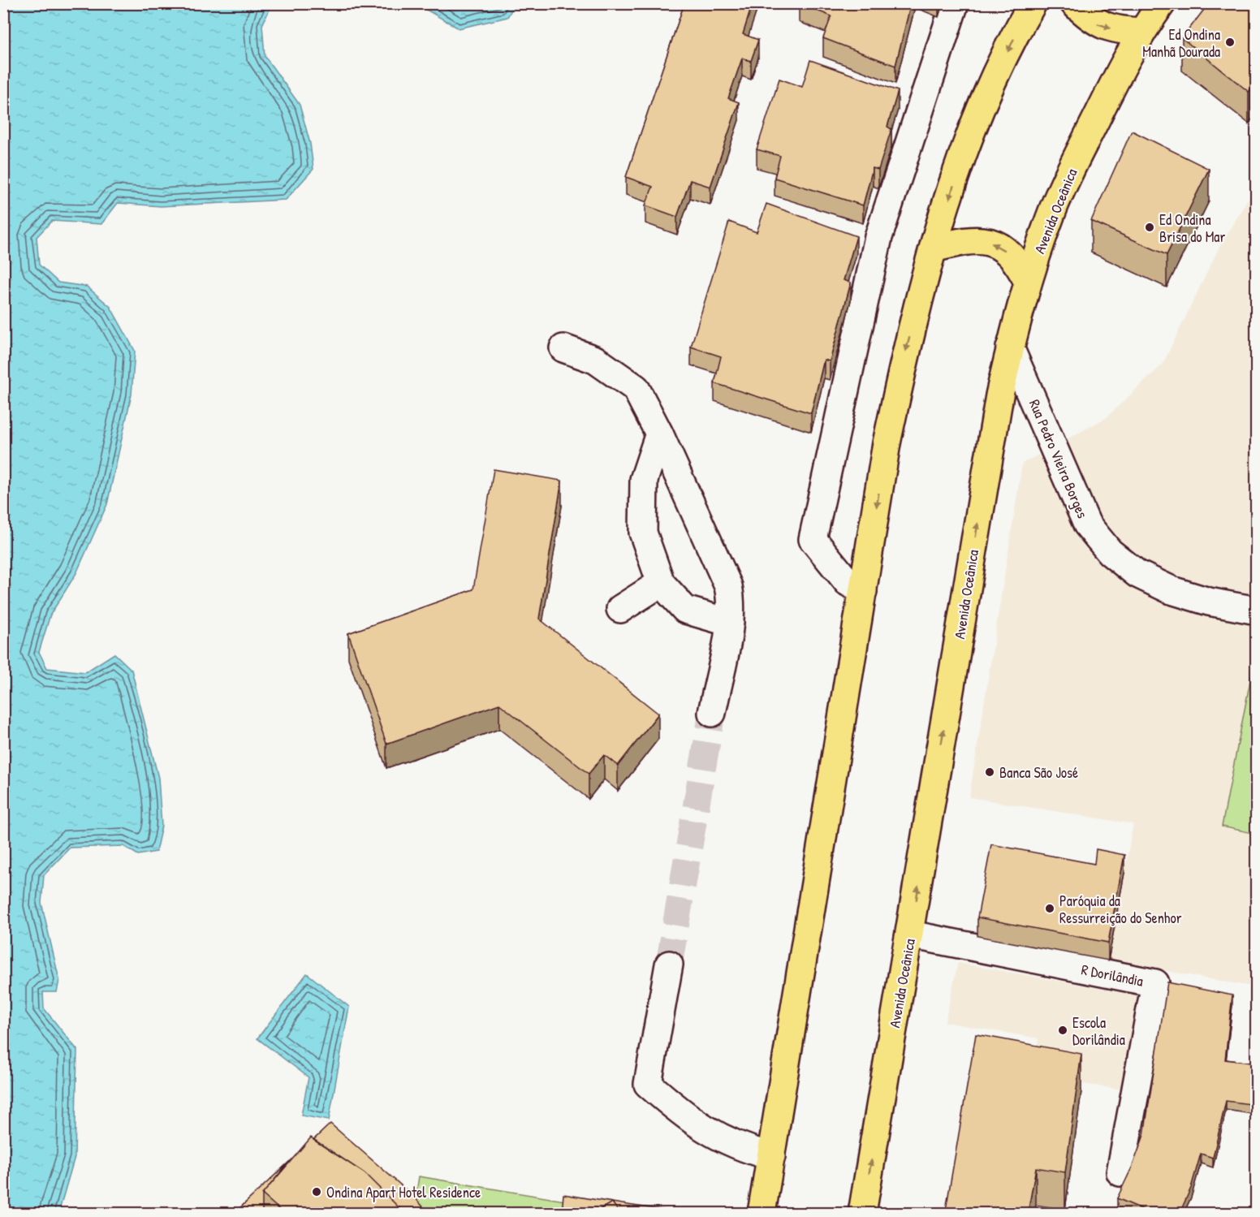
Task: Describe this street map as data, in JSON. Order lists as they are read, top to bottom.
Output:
{
  "streets": {
    "main road": ["Avenida Oceânica"],
    "street": ["Rua Pedro Vieira Borges", "R Dorilândia"]
  },
  "crossings": [
    ["Avenida Oceânica", "Rua Pedro Vieira Borges"],
    ["Avenida Oceânica", "R Dorilândia"]
  ],
  "places": [
    "Ed Ondina Manhã Dourada",
    "Ed Ondina Brisa do Mar",
    "Banca São José",
    "Paróquia da Ressurreição do Senhor",
    "Escola Dorilândia",
    "Ondina Apart Hotel Residence"
  ]
}
